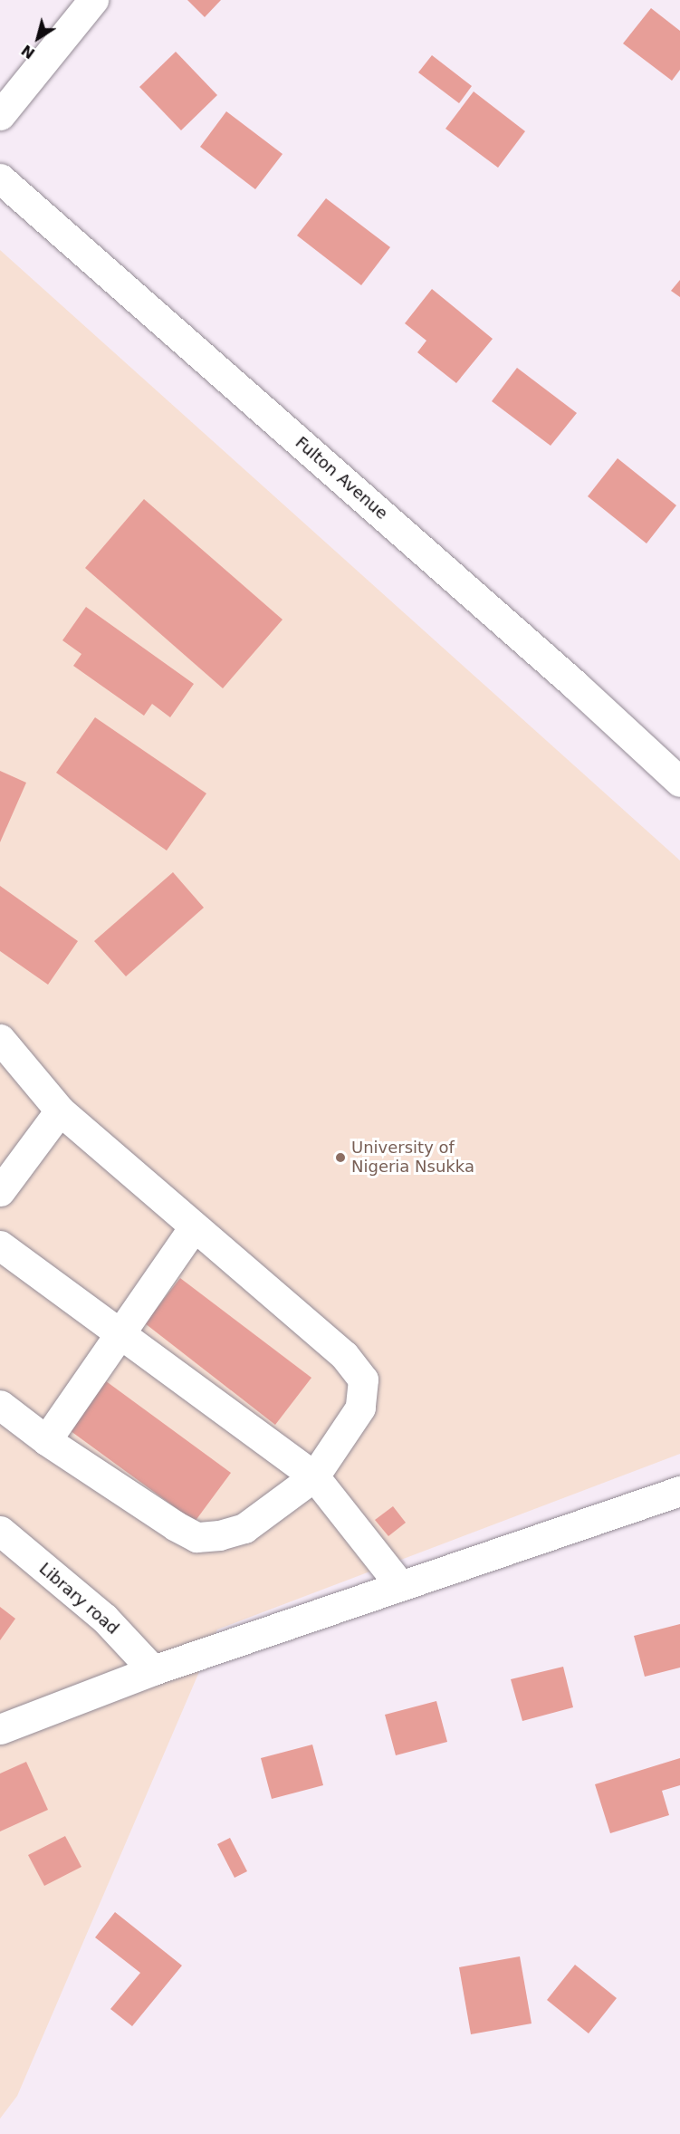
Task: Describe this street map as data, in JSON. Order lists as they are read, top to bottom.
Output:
{
  "streets": {
    "street": ["Fulton Avenue", "Library road"]
  },
  "places": ["University of Nigeria Nsukka"],
  "north": "bottom left"
}
